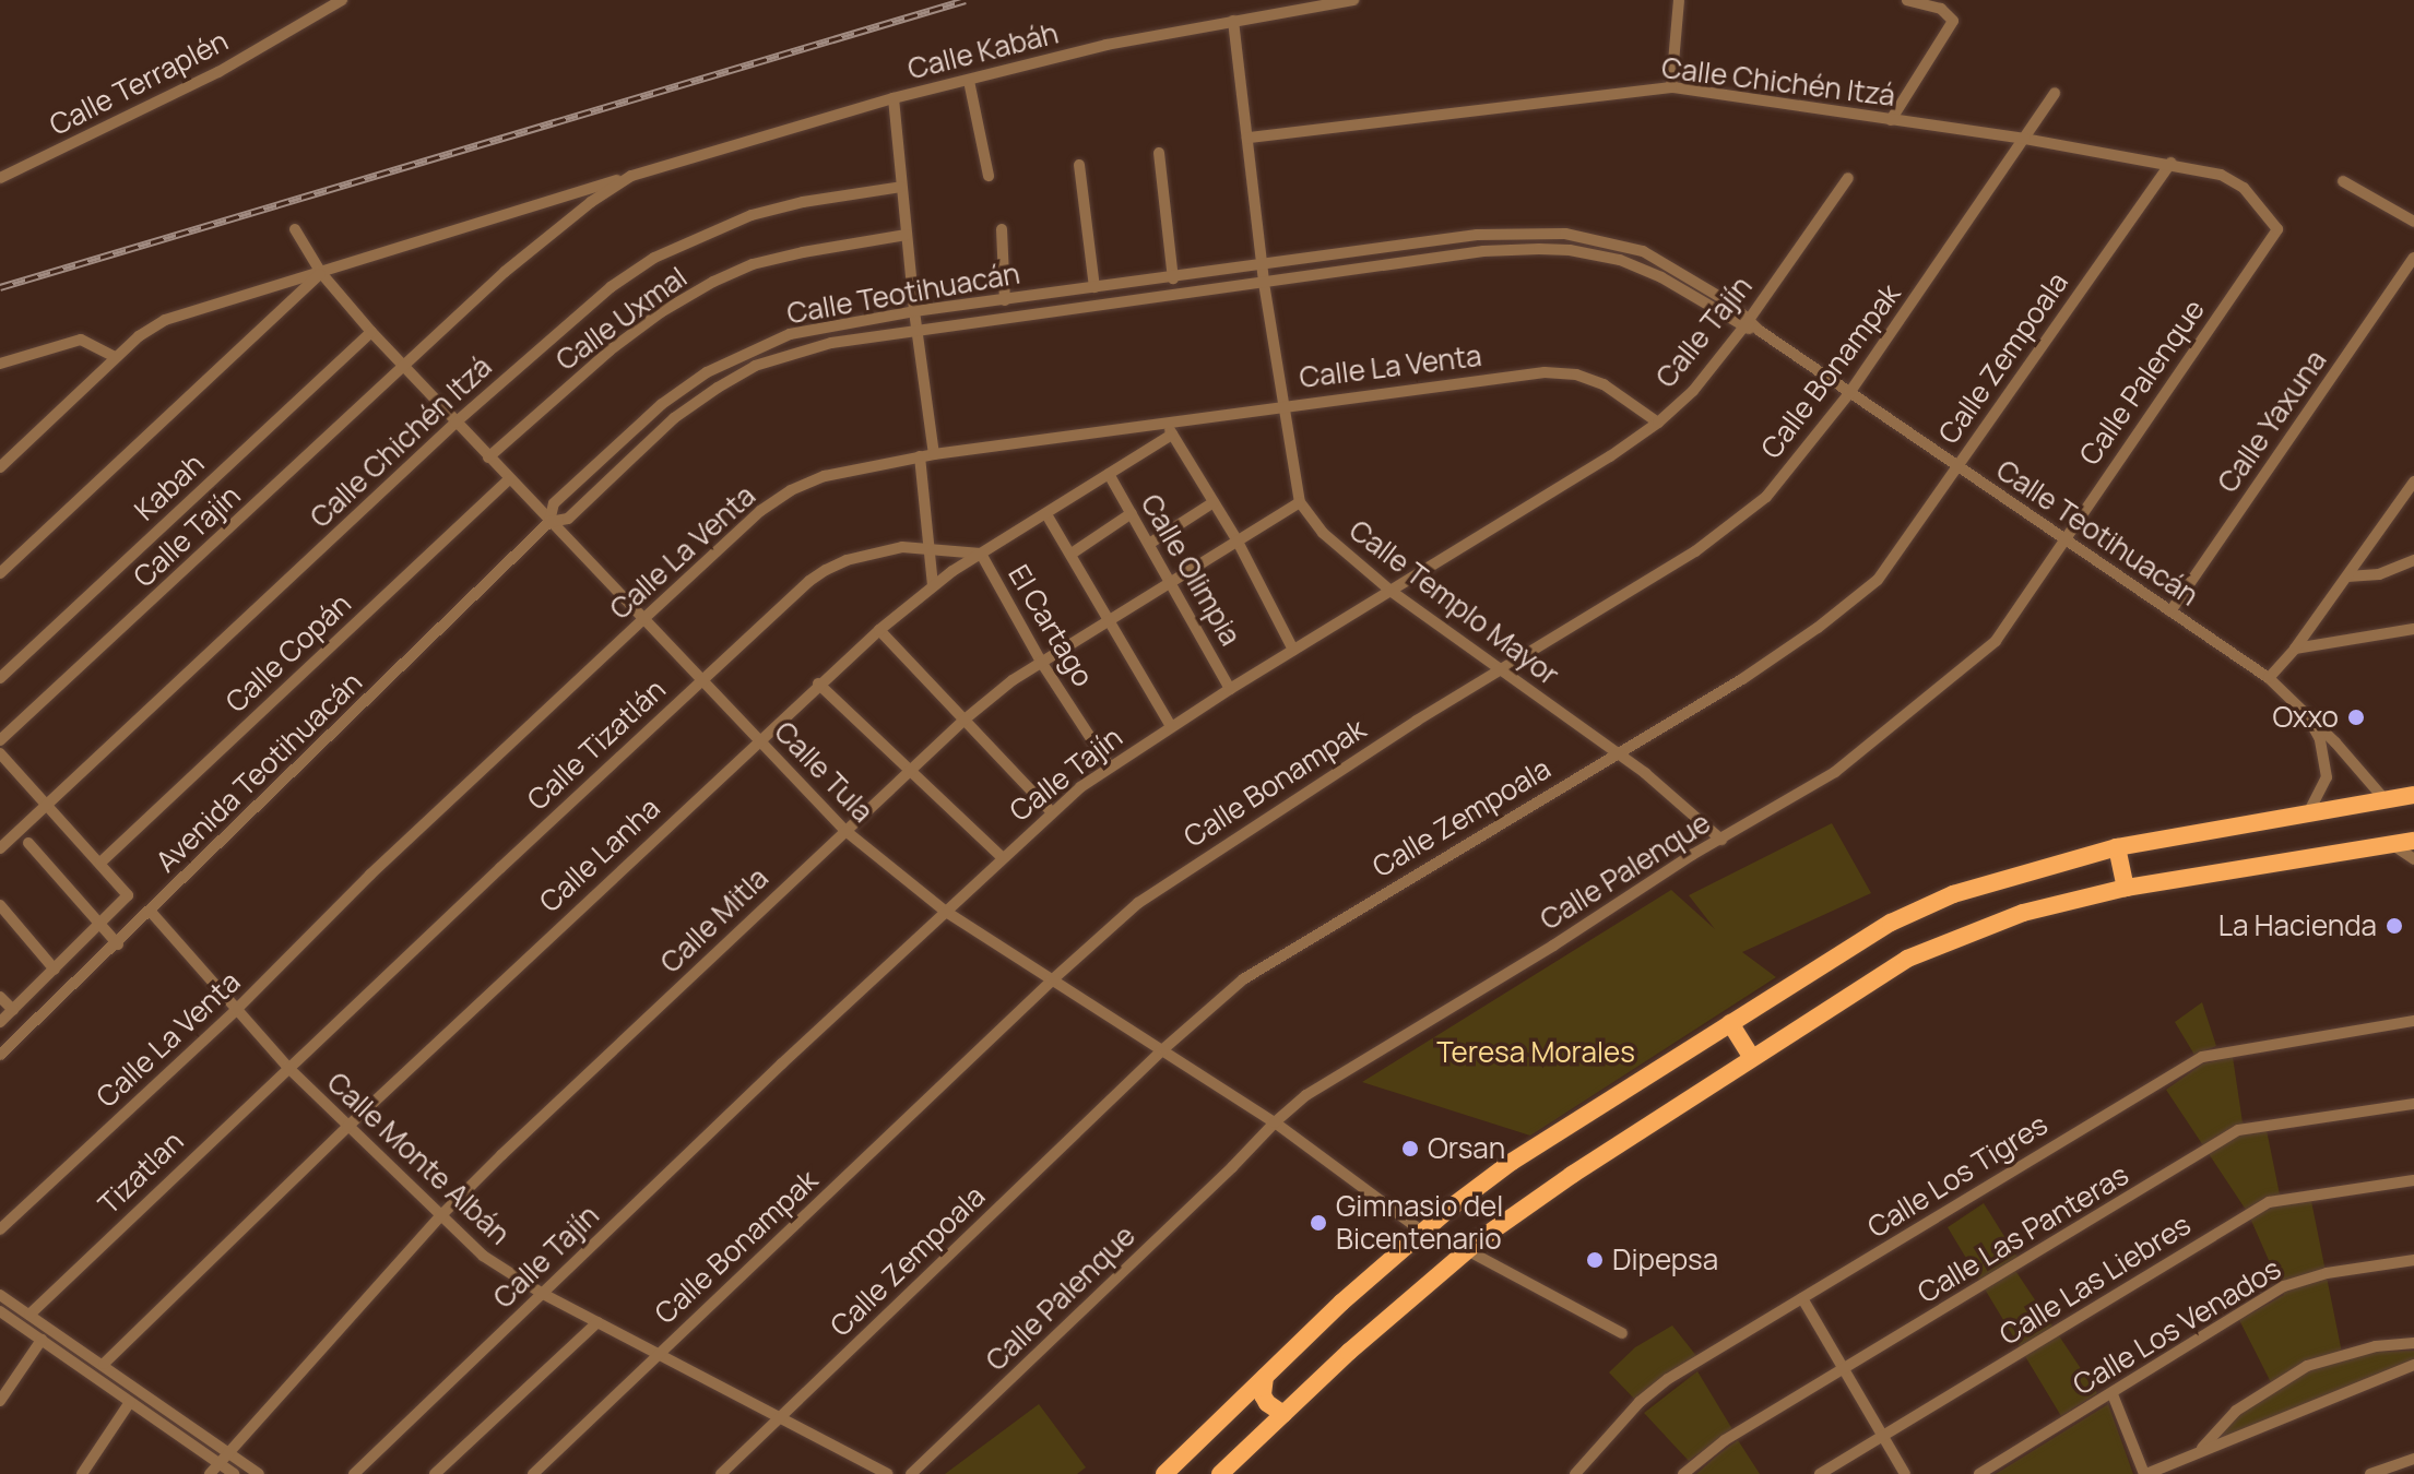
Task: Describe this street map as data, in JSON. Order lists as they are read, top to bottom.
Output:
{
  "streets": {
    "street": [
      "Calle Kabáh",
      "Calle Chichén Itzá",
      "Calle Terraplén",
      "Calle Teotihuacán",
      "Calle Uxmal",
      "Calle Tajín",
      "Calle Zempoala",
      "Calle La Venta",
      "Calle Bonampak",
      "Calle Palenque",
      "Calle Yaxuna",
      "Kabah",
      "Calle Olimpia",
      "Calle Templo Mayor",
      "El Cartago",
      "Calle Copán",
      "Calle Tizatlán",
      "Avenida Teotihuacán",
      "Calle Tula",
      "Calle Lanha",
      "Calle Mitla",
      "Calle Monte Albán",
      "Tizatlan",
      "Calle Los Tigres",
      "Calle Las Panteras",
      "Calle Las Liebres",
      "Calle Los Venados"
    ]
  },
  "crossings": [
    ["Calle Kabáh", "Calle Tajín"],
    ["Calle Kabáh", "Calle Templo Mayor"],
    ["Calle Kabáh", "Calle Tula"],
    ["Calle Chichén Itzá", "Calle Zempoala"],
    ["Calle Chichén Itzá", "Calle Bonampak"],
    ["Calle Chichén Itzá", "Calle Palenque"],
    ["Calle Chichén Itzá", "Calle Templo Mayor"],
    ["Calle Chichén Itzá", "Calle Tula"],
    ["Calle Teotihuacán", "Calle Tajín"],
    ["Calle Teotihuacán", "Calle Zempoala"],
    ["Calle Teotihuacán", "Calle Bonampak"],
    ["Calle Teotihuacán", "Calle Palenque"],
    ["Calle Teotihuacán", "Calle Yaxuna"],
    ["Calle Teotihuacán", "Calle Templo Mayor"],
    ["Calle Teotihuacán", "Avenida Teotihuacán"],
    ["Calle Teotihuacán", "Calle Tula"],
    ["Calle Uxmal", "Calle Tula"],
    ["Calle Tajín", "Calle La Venta"],
    ["Calle Tajín", "Calle Olimpia"],
    ["Calle Tajín", "Calle Templo Mayor"],
    ["Calle Tajín", "El Cartago"],
    ["Calle Tajín", "Calle Tula"],
    ["Calle Tajín", "Calle Monte Albán"],
    ["Calle Zempoala", "Calle Templo Mayor"],
    ["Calle Zempoala", "Calle Tula"],
    ["Calle Zempoala", "Calle Monte Albán"],
    ["Calle La Venta", "Calle Templo Mayor"],
    ["Calle La Venta", "Calle Tula"],
    ["Calle La Venta", "Calle Lanha"],
    ["Calle La Venta", "Calle Monte Albán"],
    ["Calle Bonampak", "Calle Templo Mayor"],
    ["Calle Bonampak", "Calle Tula"],
    ["Calle Bonampak", "Calle Monte Albán"],
    ["Calle Palenque", "Calle Templo Mayor"],
    ["Calle Palenque", "Calle Tula"],
    ["Kabah", "Calle Tula"],
    ["Calle Olimpia", "Calle Lanha"],
    ["Calle Olimpia", "Calle Mitla"],
    ["Calle Templo Mayor", "Calle Mitla"],
    ["El Cartago", "Calle Tizatlán"],
    ["El Cartago", "Calle Lanha"],
    ["El Cartago", "Calle Mitla"],
    ["Calle Copán", "Calle Tula"],
    ["Calle Tizatlán", "Calle Tula"],
    ["Calle Tizatlán", "Calle Lanha"],
    ["Calle Tizatlán", "Calle Monte Albán"],
    ["Calle Tizatlán", "Tizatlan"],
    ["Avenida Teotihuacán", "Calle Tula"],
    ["Avenida Teotihuacán", "Calle Monte Albán"],
    ["Calle Tula", "Calle Lanha"],
    ["Calle Tula", "Calle Mitla"],
    ["Calle Lanha", "Calle Monte Albán"],
    ["Calle Mitla", "Calle Monte Albán"],
    ["Calle Monte Albán", "Tizatlan"]
  ],
  "parks": ["Teresa Morales"],
  "places": [
    "Oxxo",
    "La Hacienda",
    "Orsan",
    "Gimnasio del Bicentenario",
    "Dipepsa"
  ]
}
